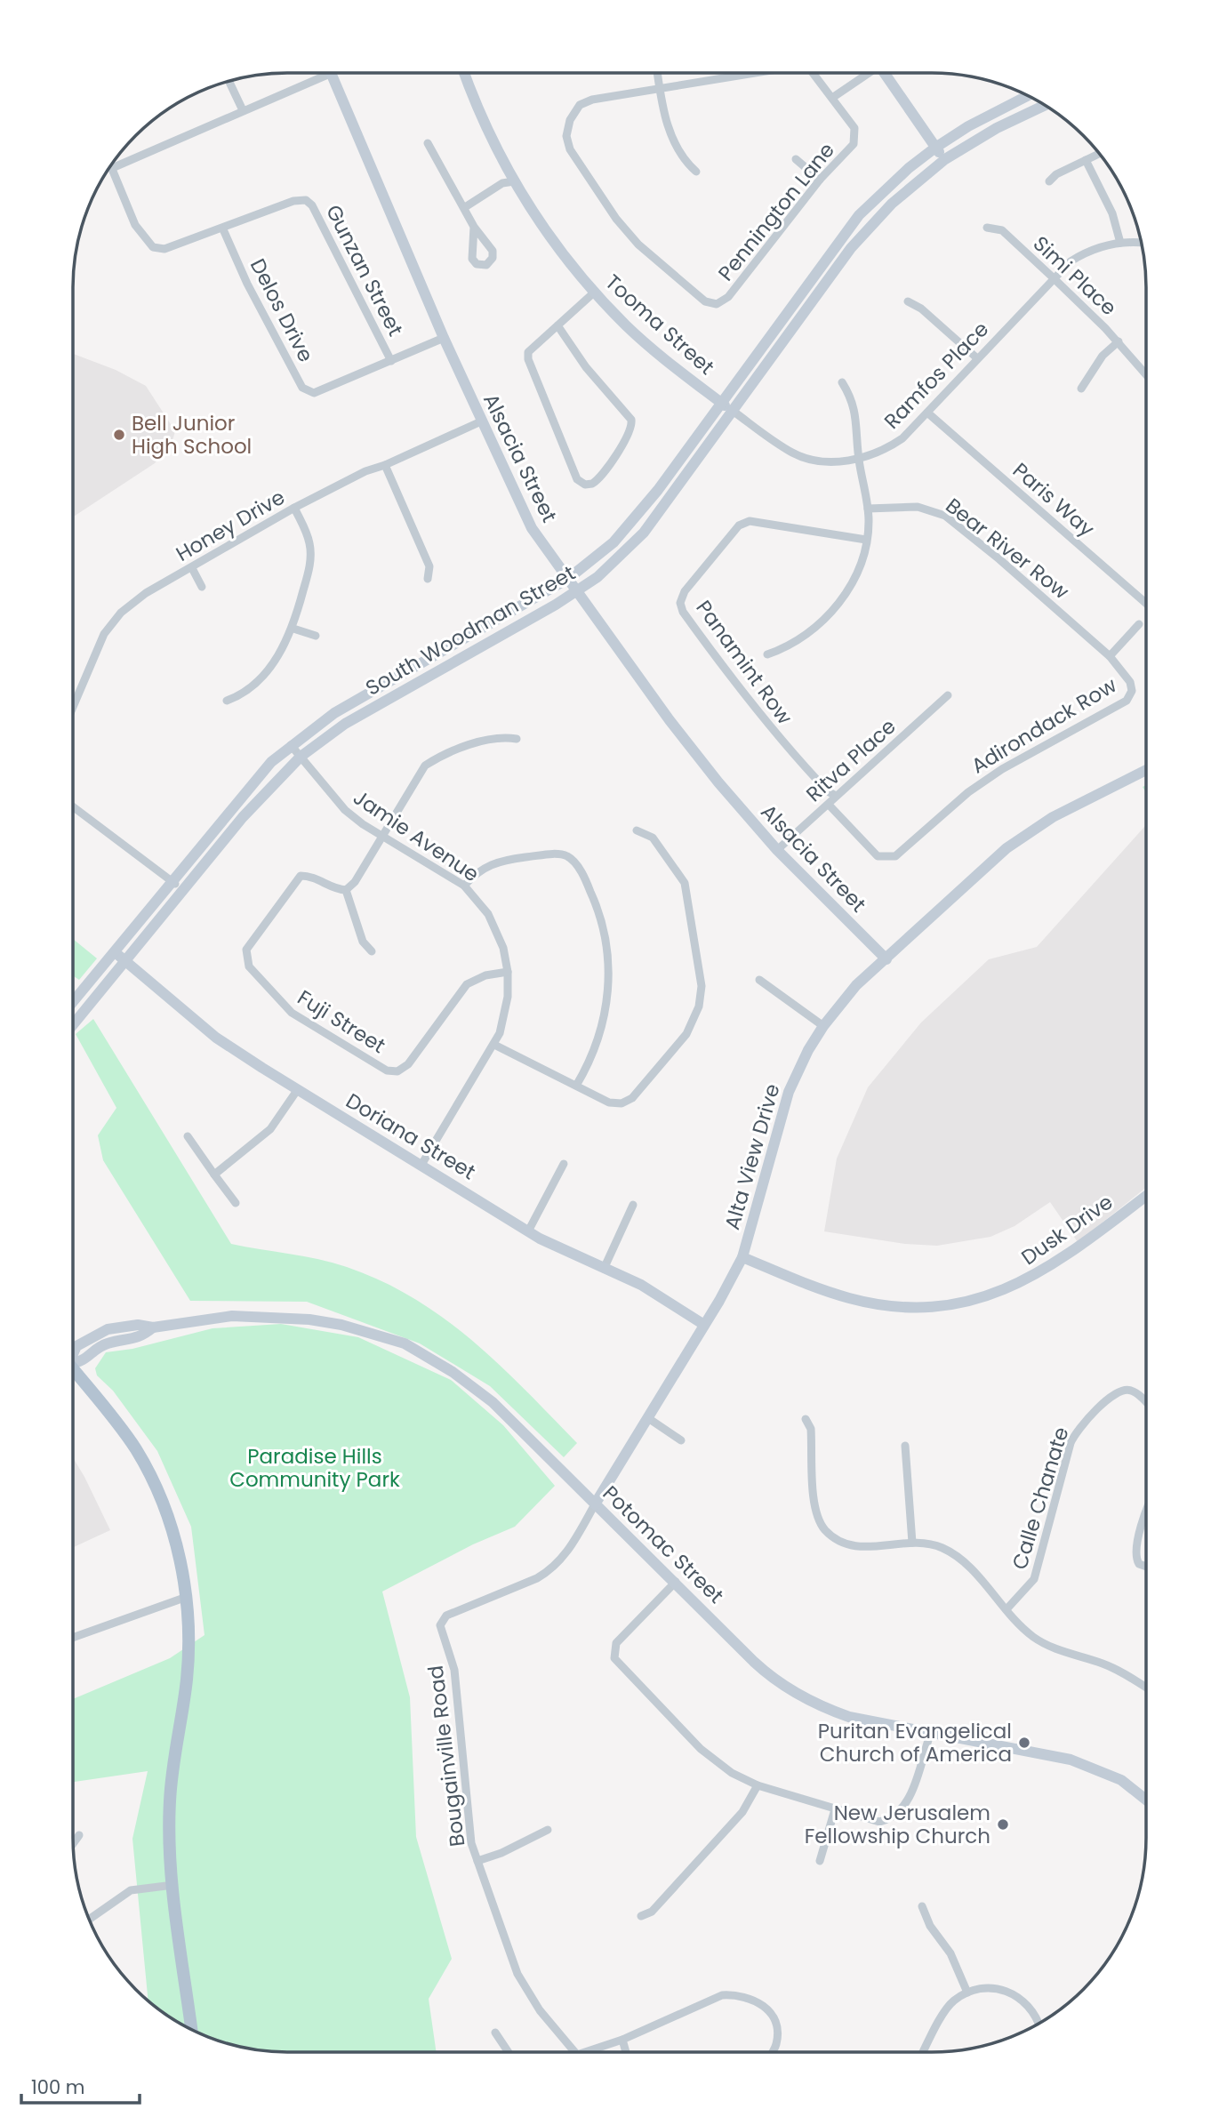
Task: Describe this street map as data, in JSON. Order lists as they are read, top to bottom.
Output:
{
  "streets": {
    "street": [
      "Pennington Lane",
      "Gunzan Street",
      "Simi Place",
      "Delos Drive",
      "Tooma Street",
      "Ramfos Place",
      "Alsacia Street",
      "Paris Way",
      "Honey Drive",
      "Bear River Row",
      "South Woodman Street",
      "Panamint Row",
      "Adirondack Row",
      "Ritva Place",
      "Jamie Avenue",
      "Fuji Street",
      "Doriana Street",
      "Alta View Drive",
      "Dusk Drive",
      "Calle Chanate",
      "Potomac Street",
      "Bougainville Road"
    ]
  },
  "crossings": [
    ["Gunzan Street", "Delos Drive"],
    ["Simi Place", "Ramfos Place"],
    ["Tooma Street", "Ramfos Place"],
    ["Tooma Street", "South Woodman Street"],
    ["Ramfos Place", "Paris Way"],
    ["Ramfos Place", "South Woodman Street"],
    ["Alsacia Street", "Honey Drive"],
    ["Alsacia Street", "South Woodman Street"],
    ["Alsacia Street", "Ritva Place"],
    ["Alsacia Street", "Alta View Drive"],
    ["Bear River Row", "Adirondack Row"],
    ["South Woodman Street", "Jamie Avenue"],
    ["South Woodman Street", "Doriana Street"],
    ["Panamint Row", "Ritva Place"],
    ["Adirondack Row", "Ritva Place"],
    ["Jamie Avenue", "Fuji Street"],
    ["Jamie Avenue", "Doriana Street"],
    ["Doriana Street", "Alta View Drive"],
    ["Alta View Drive", "Dusk Drive"],
    ["Alta View Drive", "Potomac Street"],
    ["Alta View Drive", "Bougainville Road"]
  ],
  "parks": ["Paradise Hills Community Park"],
  "places": ["Bell Junior High School", "Puritan Evangelical Church of America", "New Jerusalem Fellowship Church"],
  "scale_bar": "100 m"
}
